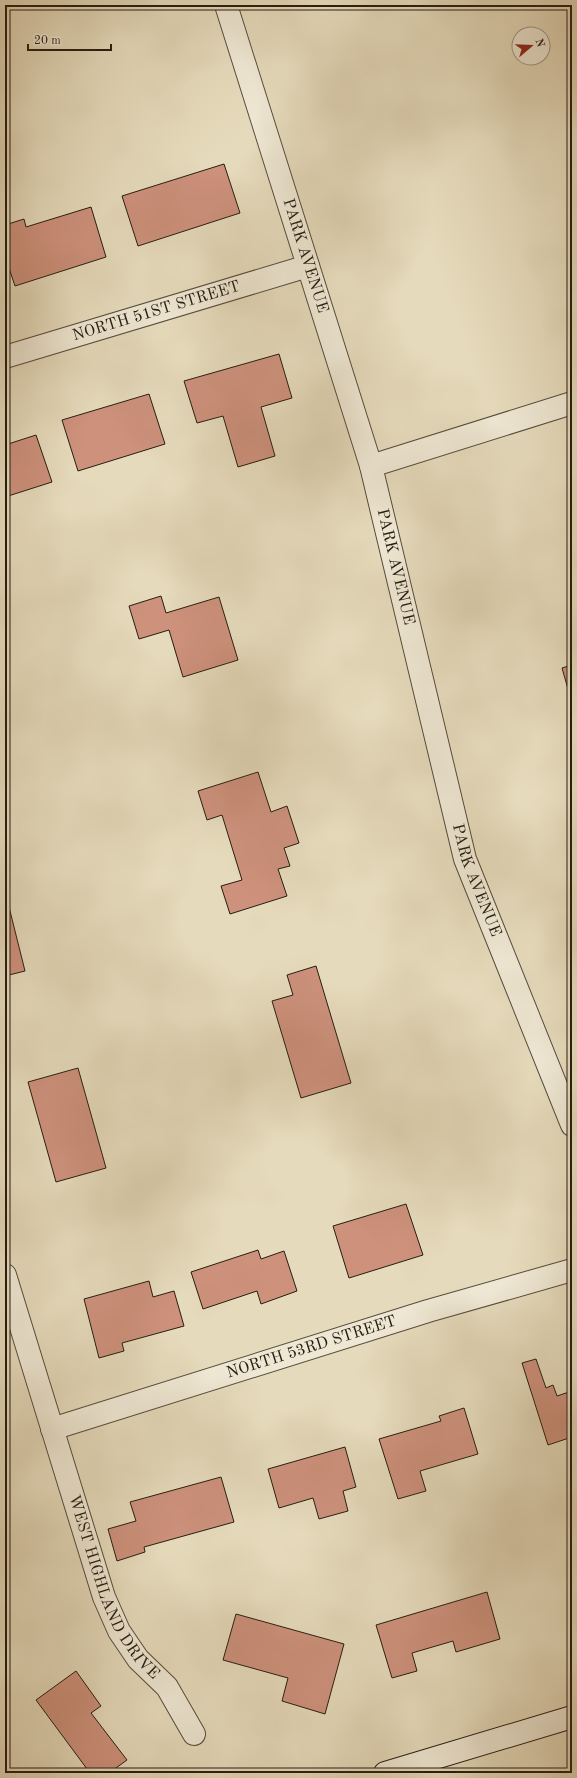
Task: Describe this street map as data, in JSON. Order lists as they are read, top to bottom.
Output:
{
  "streets": {
    "street": [
      "PARK AVENUE",
      "NORTH 51ST STREET",
      "NORTH 53RD STREET",
      "WEST HIGHLAND DRIVE"
    ]
  },
  "crossings": [
    ["PARK AVENUE", "NORTH 51ST STREET"],
    ["NORTH 53RD STREET", "WEST HIGHLAND DRIVE"]
  ],
  "scale_bar": "20 m",
  "north": "right"
}
